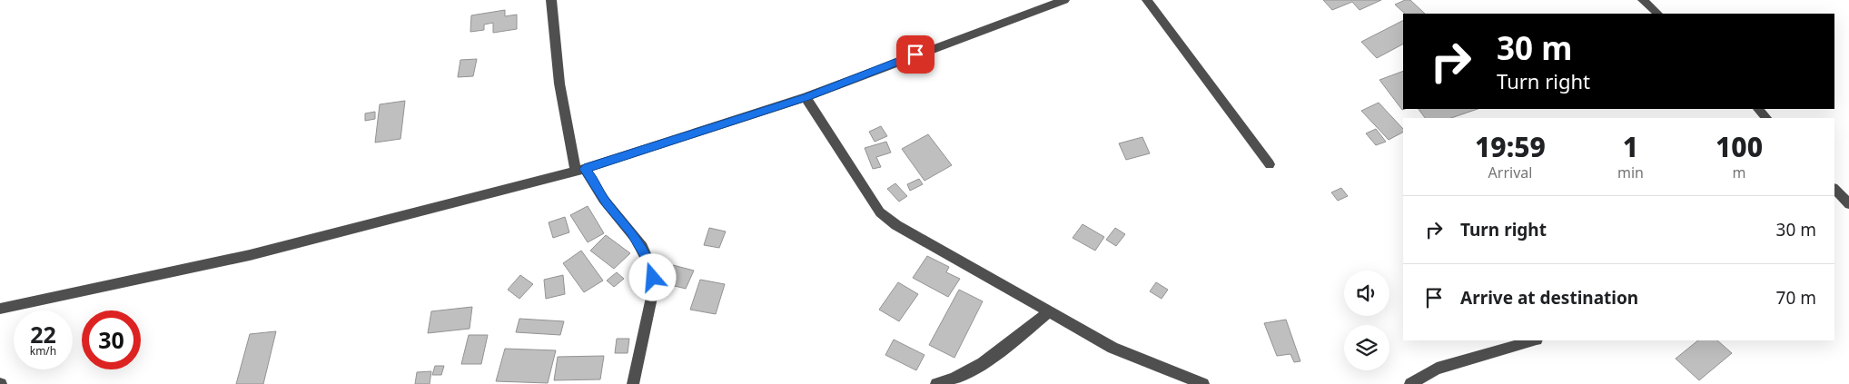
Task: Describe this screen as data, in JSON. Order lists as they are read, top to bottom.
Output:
{
  "page": {
    "turn": ["30 m", "Turn right"],
    "eta": [
      "19:59",
      "Arrival",
      "1",
      "min",
      "100",
      "m"
    ],
    "list": [
      {
        "name": "Turn right",
        "value": "30 m"
      },
      {
        "name": "Arrive at destination",
        "value": "70 m"
      }
    ],
    "speed": "22 km/h",
    "limit": "30"
  }
}
